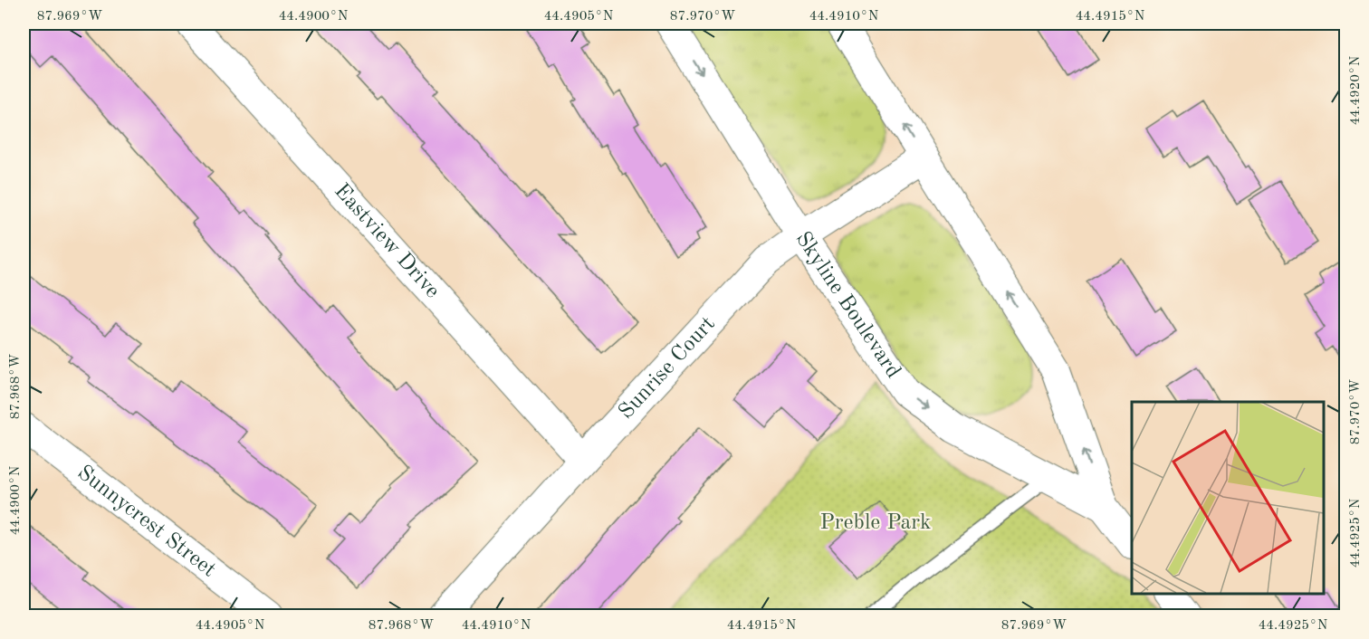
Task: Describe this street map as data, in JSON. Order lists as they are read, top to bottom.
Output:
{
  "streets": {
    "street": [
      "Eastview Drive",
      "Skyline Boulevard",
      "Sunrise Court",
      "Sunnycrest Street"
    ]
  },
  "crossings": [
    ["Eastview Drive", "Sunrise Court"],
    ["Skyline Boulevard", "Sunrise Court"]
  ],
  "parks": ["Preble Park"],
  "coordinates": [
    "87.969°W",
    "44.4900°N",
    "44.4905°N",
    "87.970°W",
    "44.4910°N",
    "44.4915°N",
    "44.4920°N",
    "87.968°W",
    "44.4925°N"
  ]
}
